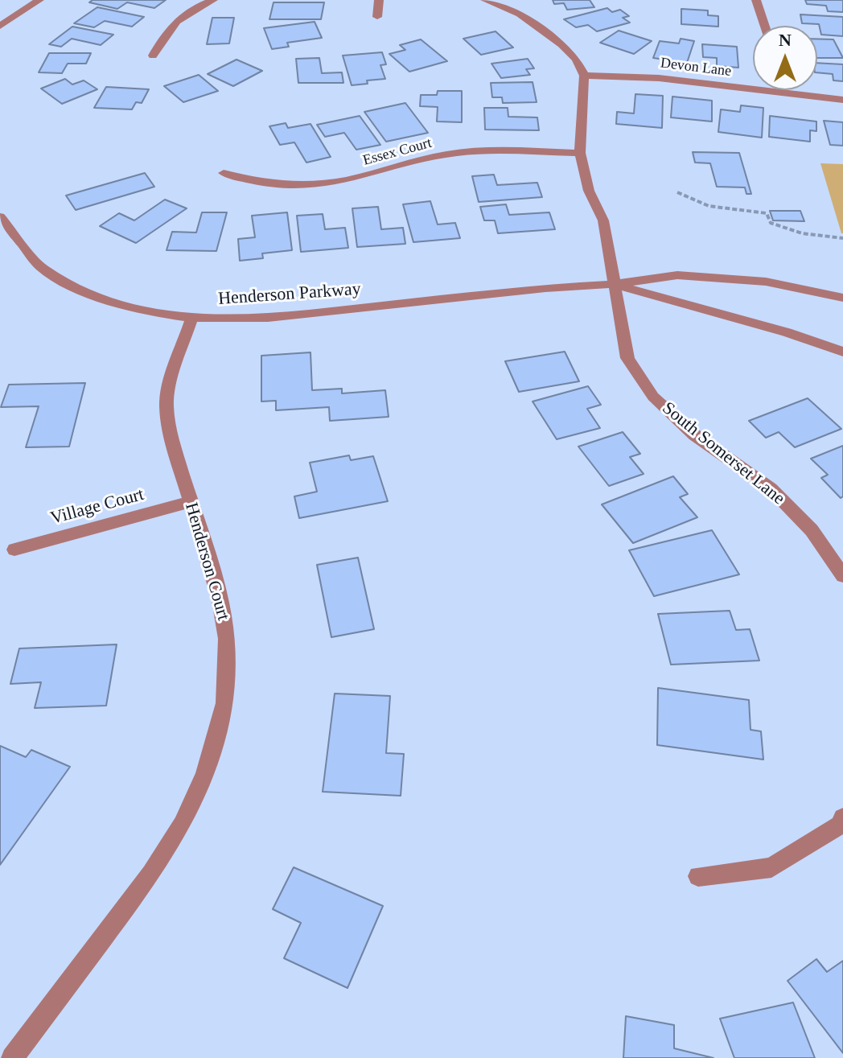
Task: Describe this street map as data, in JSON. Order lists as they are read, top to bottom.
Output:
{
  "streets": {
    "street": [
      "Devon Lane",
      "Essex Court",
      "Henderson Parkway",
      "South Somerset Lane",
      "Village Court",
      "Henderson Court"
    ]
  },
  "crossings": [
    ["Devon Lane", "South Somerset Lane"],
    ["Essex Court", "South Somerset Lane"],
    ["Henderson Parkway", "South Somerset Lane"],
    ["Henderson Parkway", "Henderson Court"],
    ["Village Court", "Henderson Court"]
  ],
  "north": "top"
}
